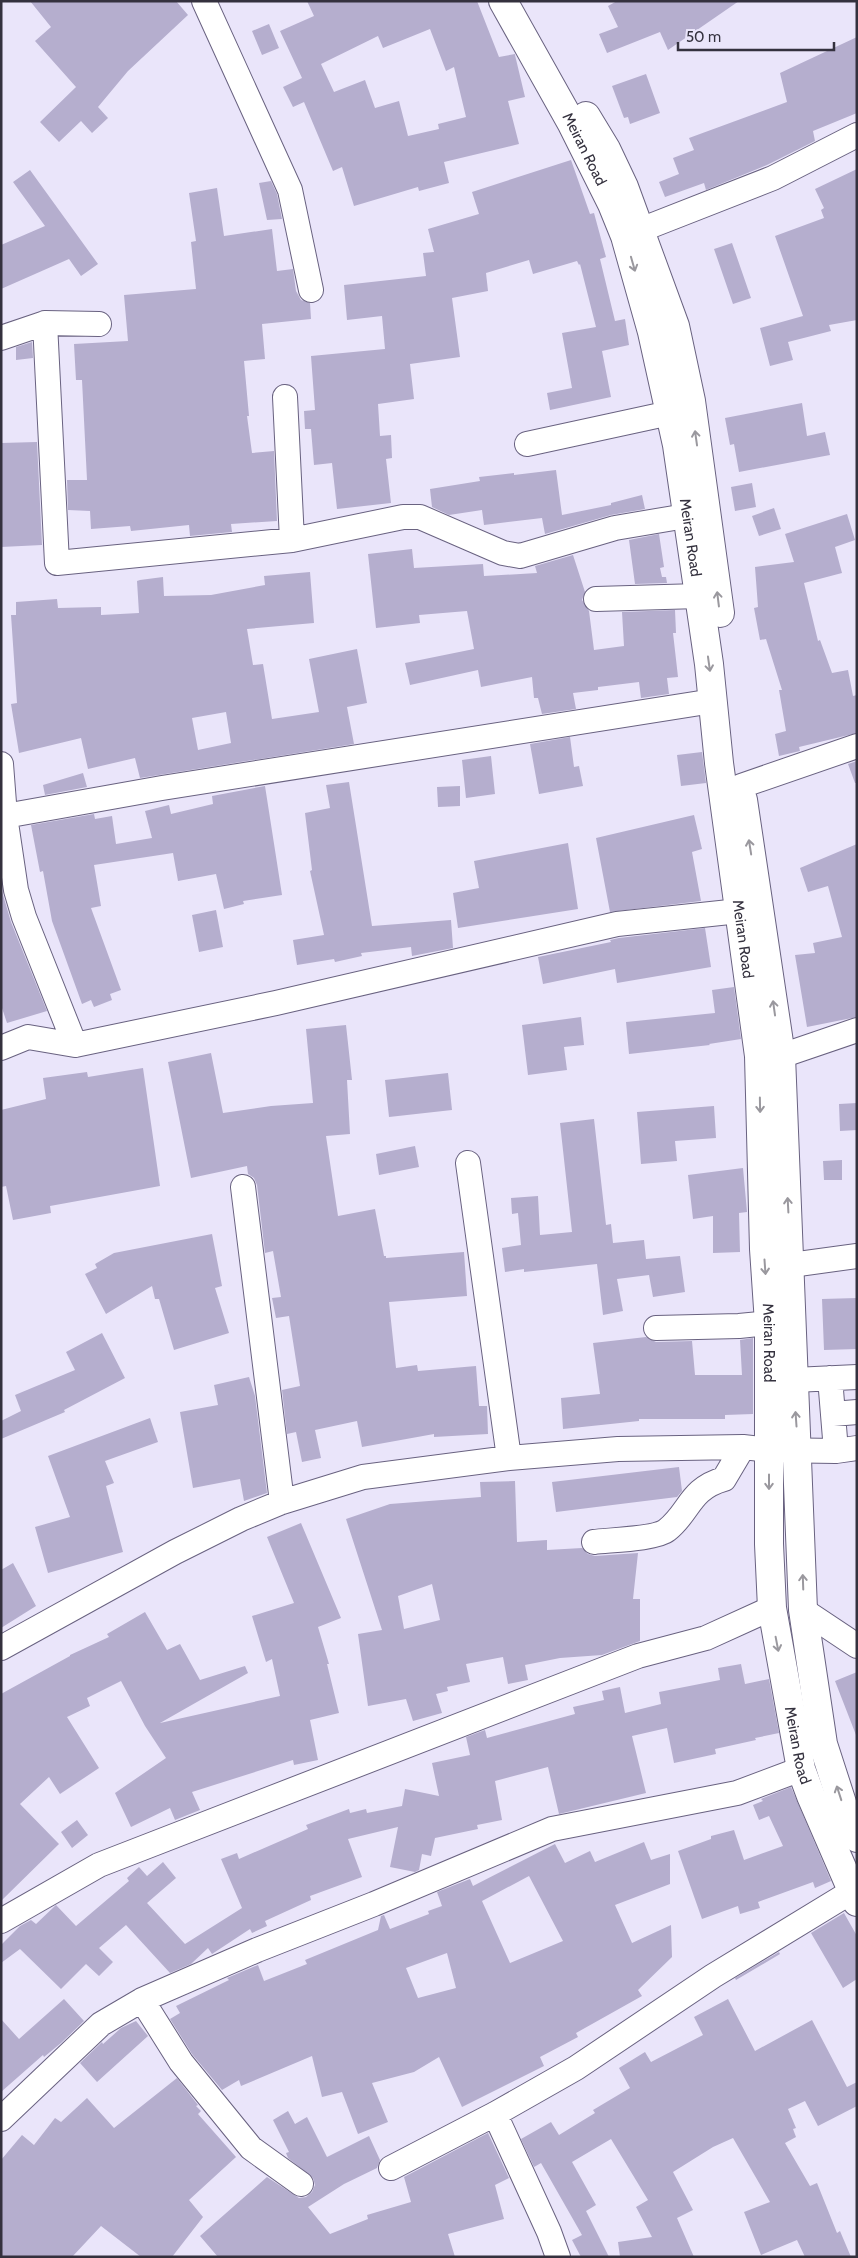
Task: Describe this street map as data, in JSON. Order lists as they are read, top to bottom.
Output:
{
  "streets": {
    "main road": ["Meiran Road"]
  },
  "scale_bar": "50 m"
}
